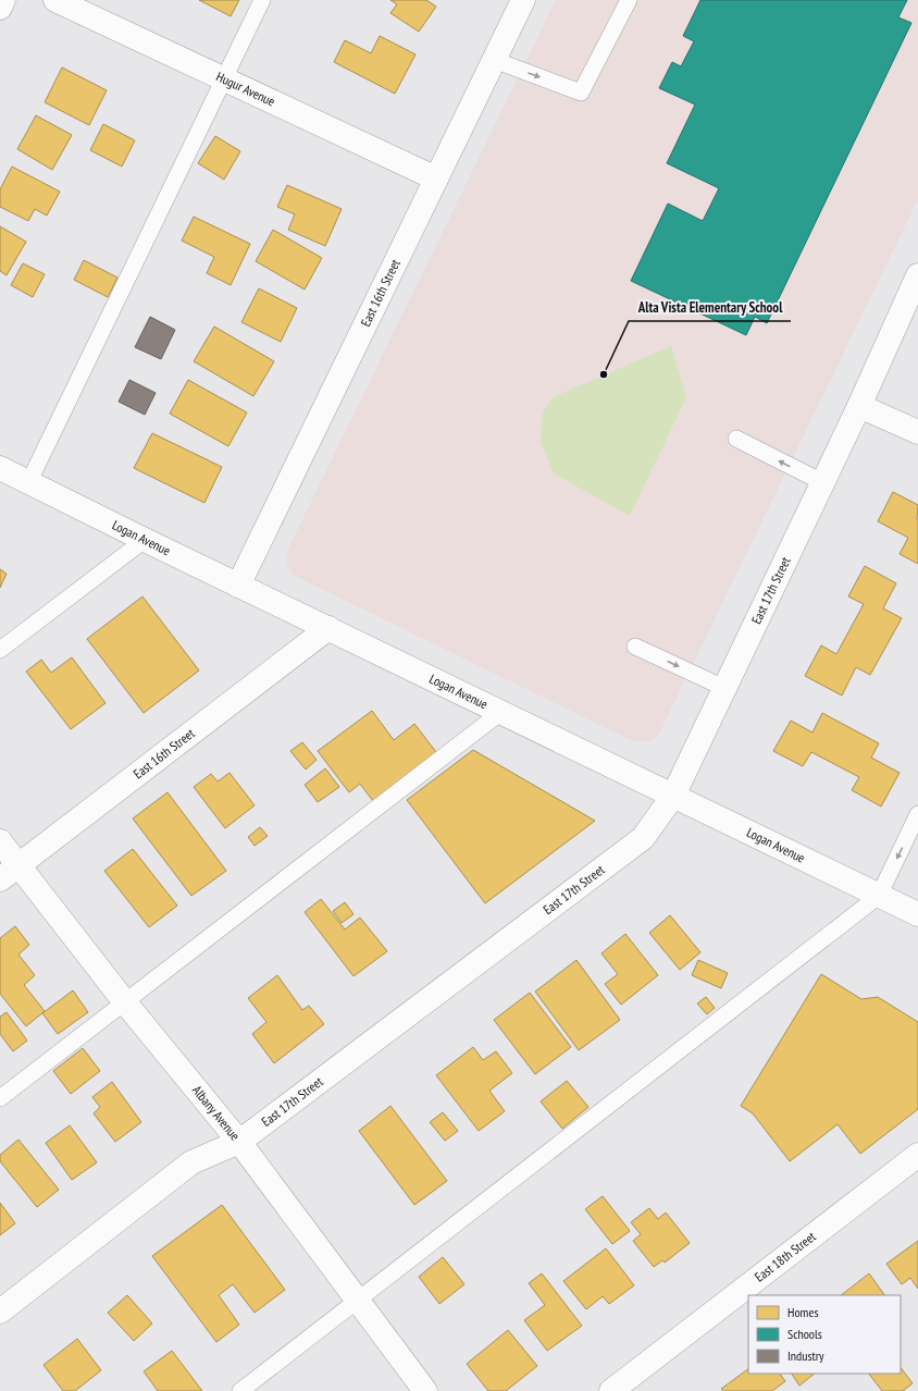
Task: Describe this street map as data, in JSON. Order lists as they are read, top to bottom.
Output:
{
  "streets": {
    "street": [
      "Hugur Avenue",
      "East 16th Street",
      "Logan Avenue",
      "East 17th Street",
      "Albany Avenue",
      "East 18th Street"
    ]
  },
  "crossings": [
    ["Hugur Avenue", "East 16th Street"],
    ["East 16th Street", "Logan Avenue"],
    ["East 16th Street", "Albany Avenue"],
    ["Logan Avenue", "East 17th Street"],
    ["East 17th Street", "Albany Avenue"]
  ],
  "places": ["Alta Vista Elementary School"],
  "legend": ["Homes", "Schools", "Industry"]
}
